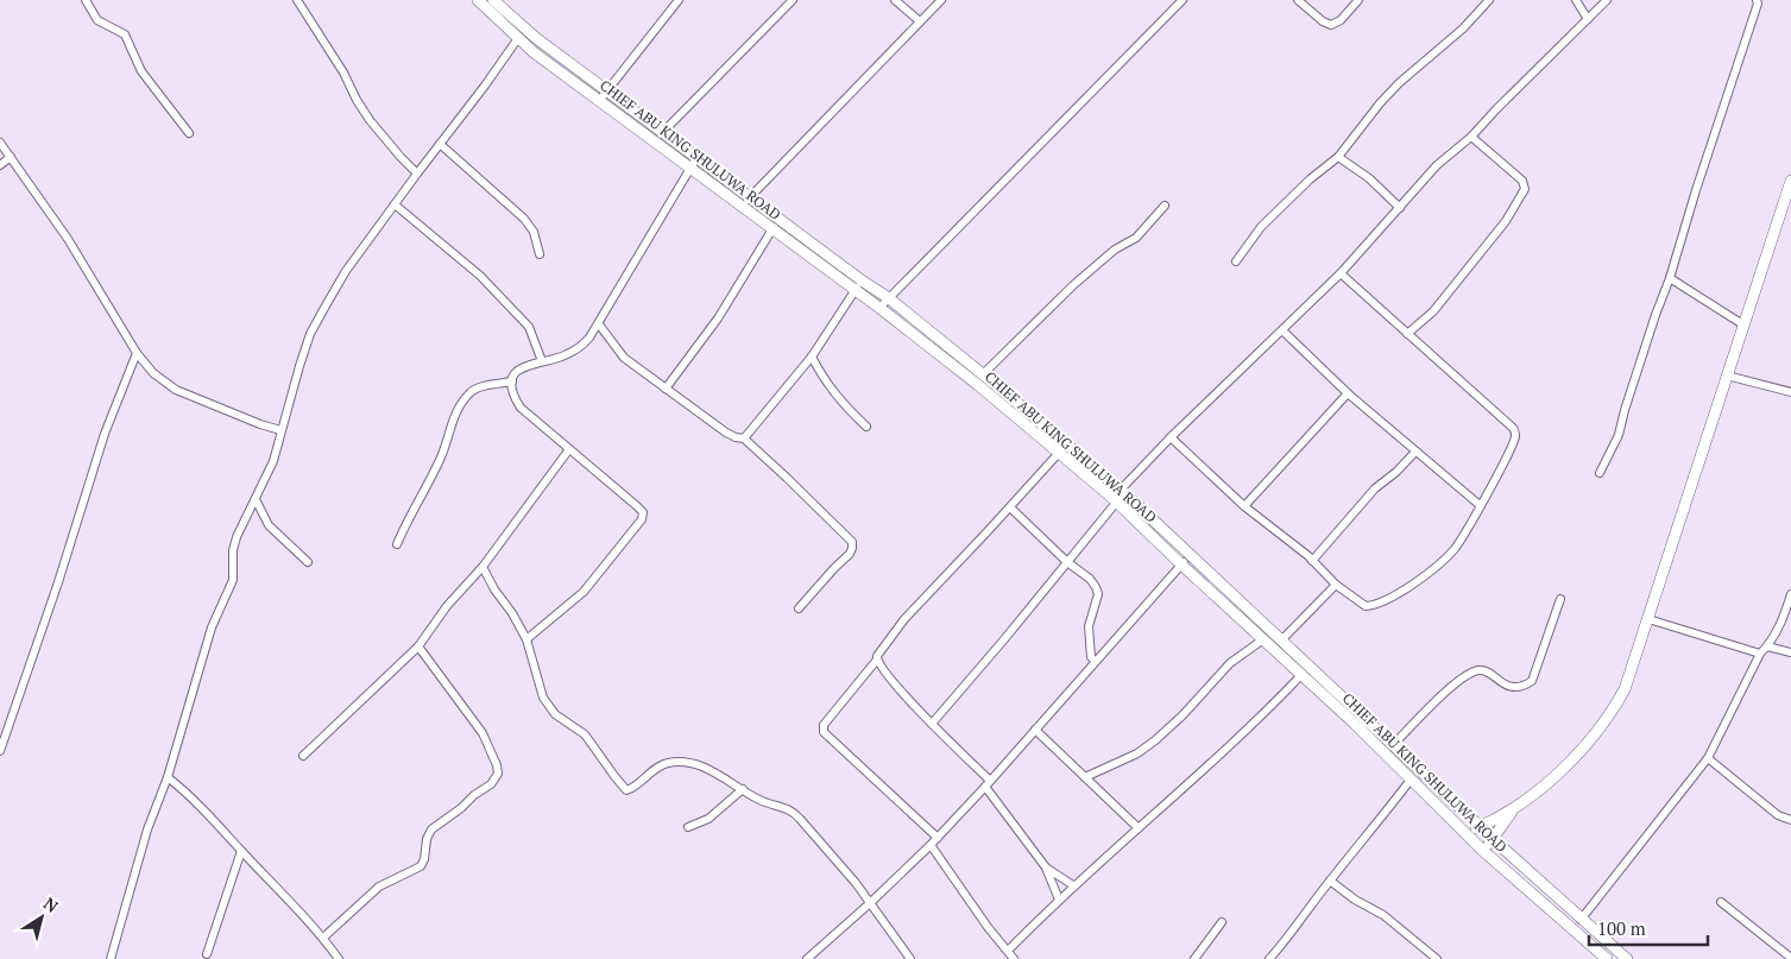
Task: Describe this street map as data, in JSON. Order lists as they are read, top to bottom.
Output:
{
  "streets": {
    "street": ["CHIEF ABU KING SHULUWA ROAD"]
  },
  "scale_bar": "100 m",
  "north": "top right"
}
